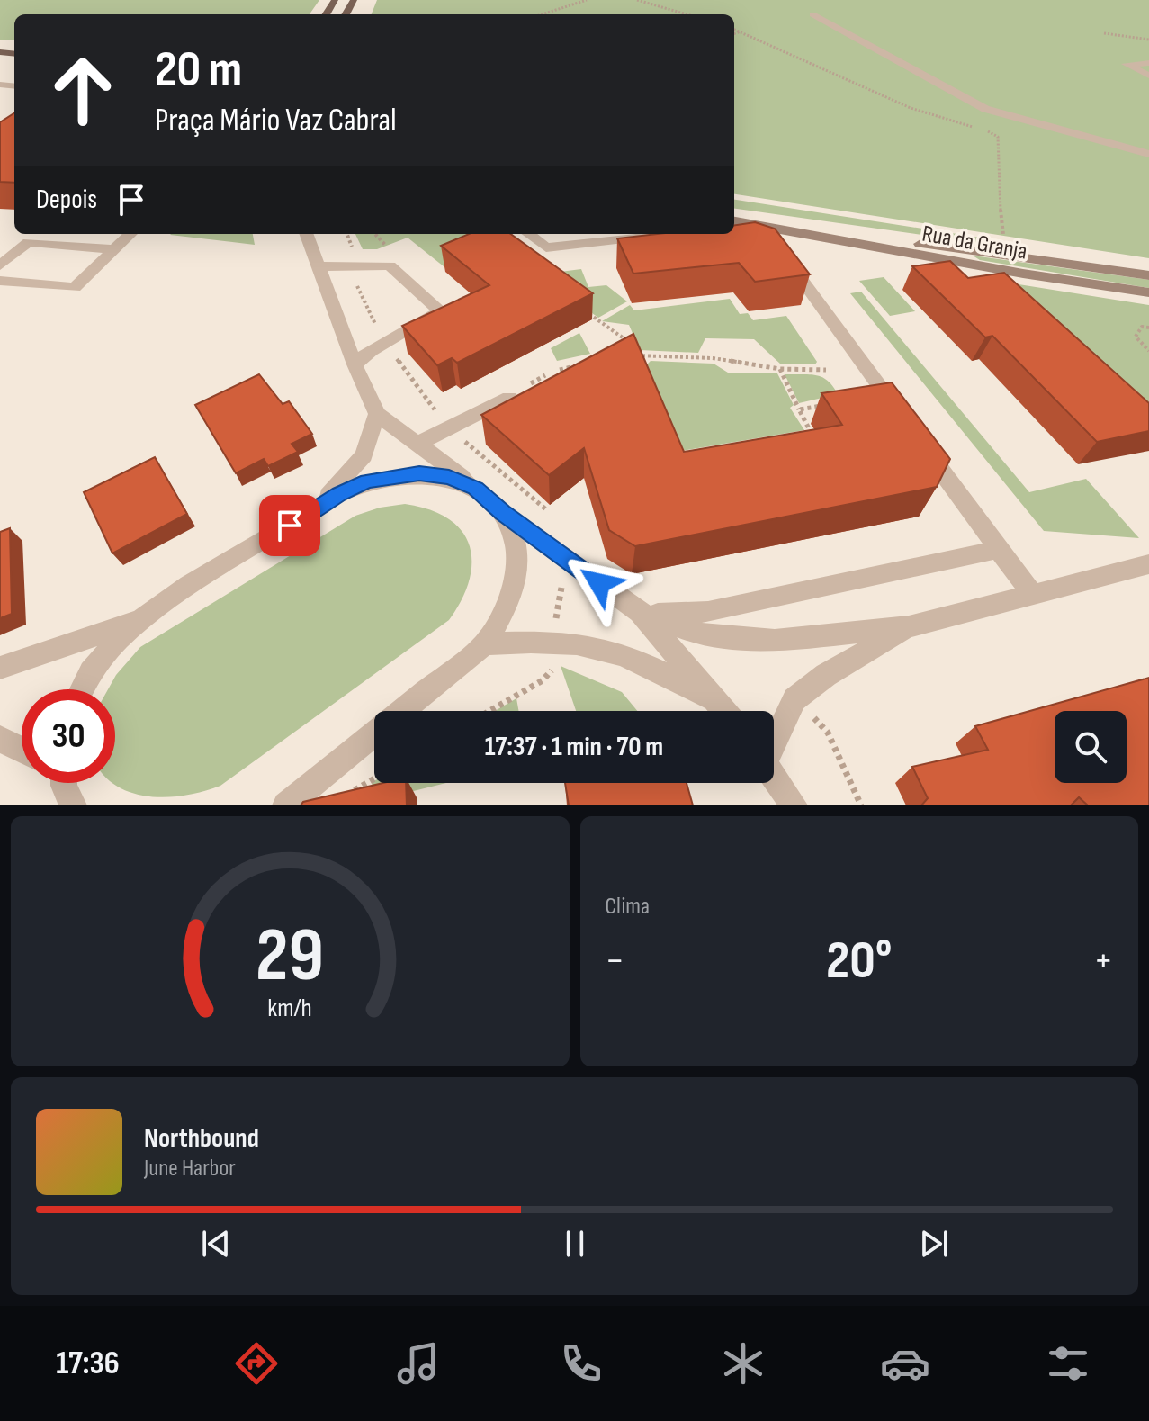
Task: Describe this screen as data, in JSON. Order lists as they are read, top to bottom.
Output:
{
  "streets": {
    "main road": ["Rua da Granja"]
  },
  "page": {
    "turn": ["20 m", "Praça Mário Vaz Cabral"],
    "then": "Depois",
    "limit": "30",
    "trip": "17:37 · 1 min · 70 m",
    "tile": "Clima",
    "heat": ["−", "20°", "+"],
    "song": ["Northbound", "June Harbor"],
    "tabs": "17:36",
    "gauge": ["29", "km/h"]
  }
}
